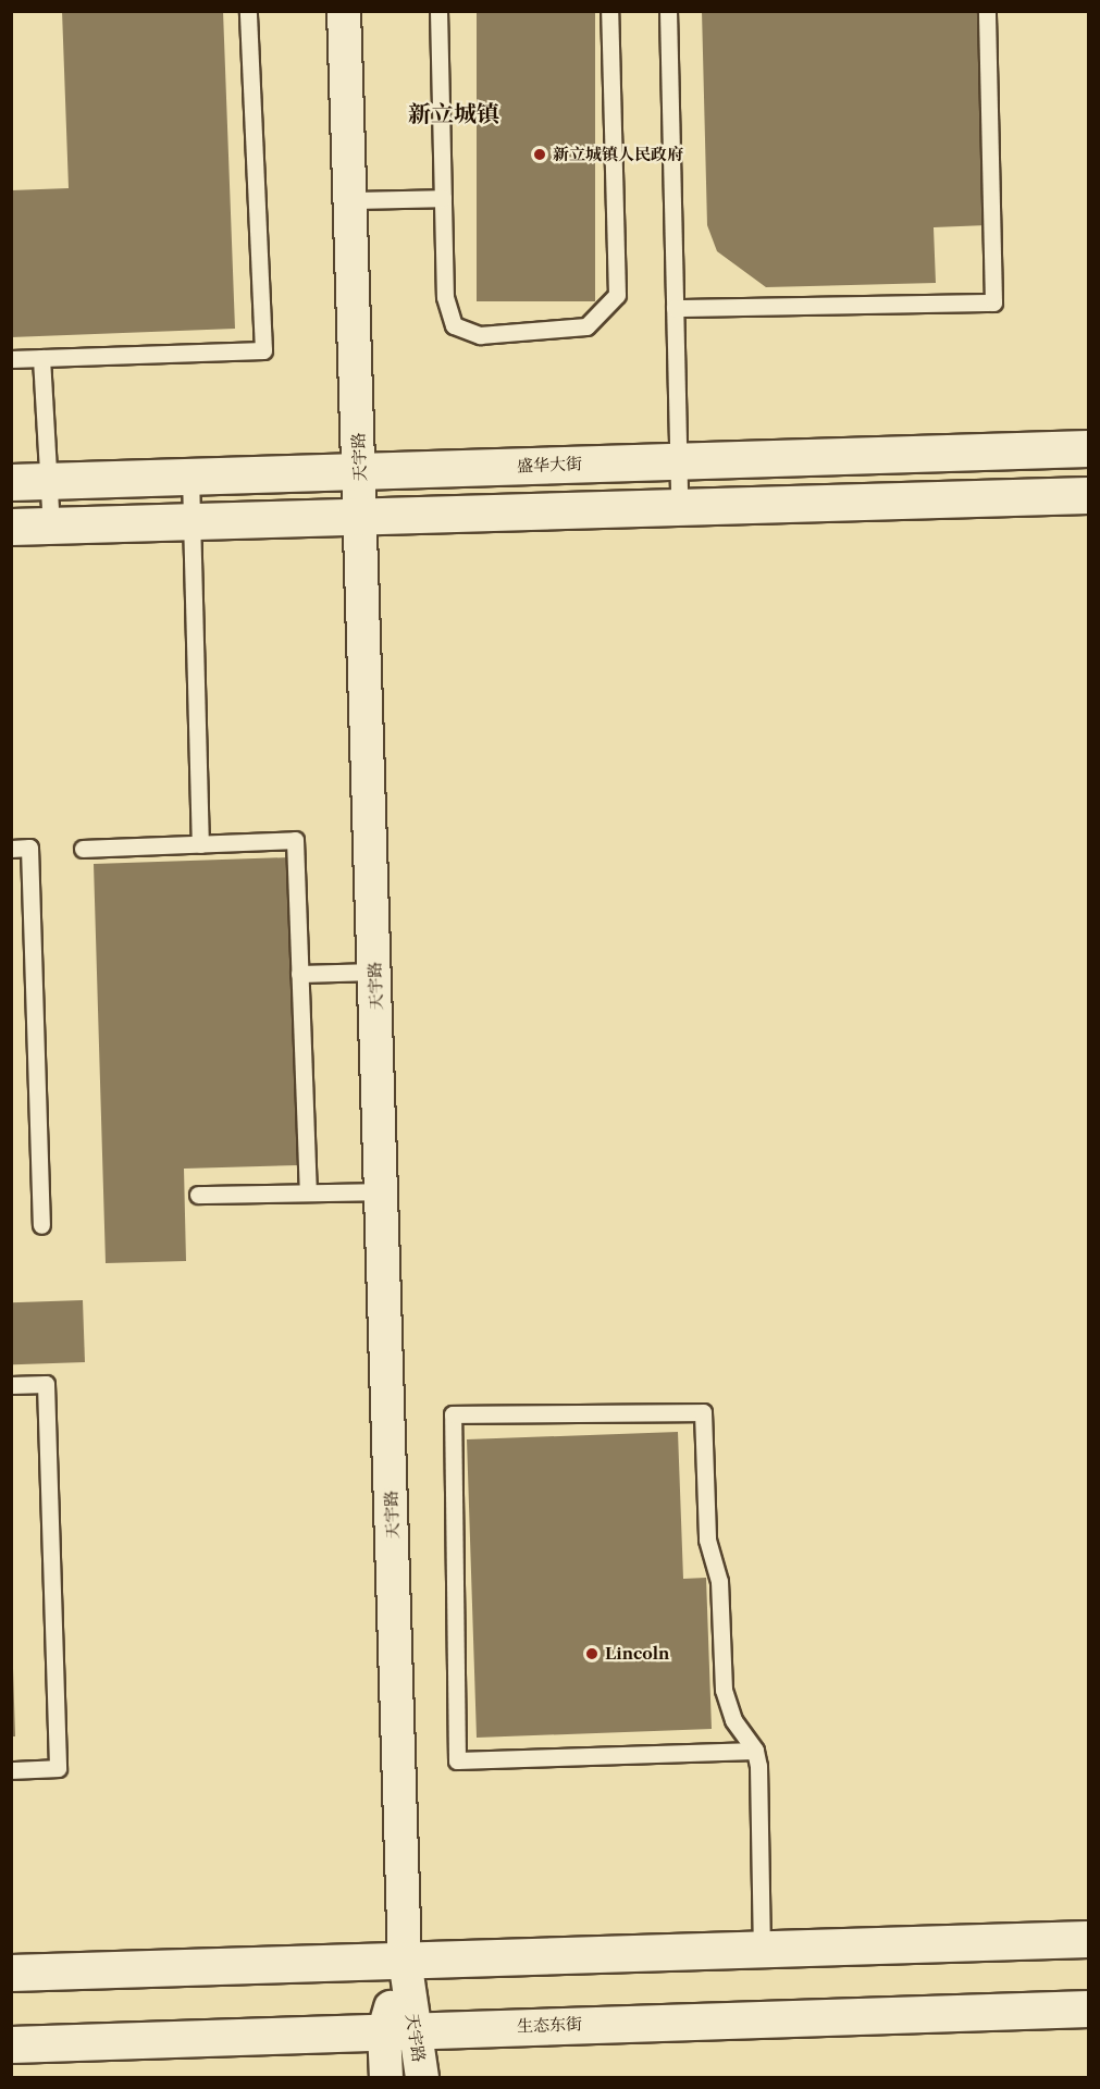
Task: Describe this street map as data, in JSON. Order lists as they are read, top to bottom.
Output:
{
  "streets": {
    "street": ["天宇路", "盛华大街", "生态东街"]
  },
  "crossings": [
    ["天宇路", "盛华大街"],
    ["天宇路", "生态东街"]
  ],
  "districts": ["新立城镇"],
  "places": ["新立城镇人民政府", "Lincoln"]
}
